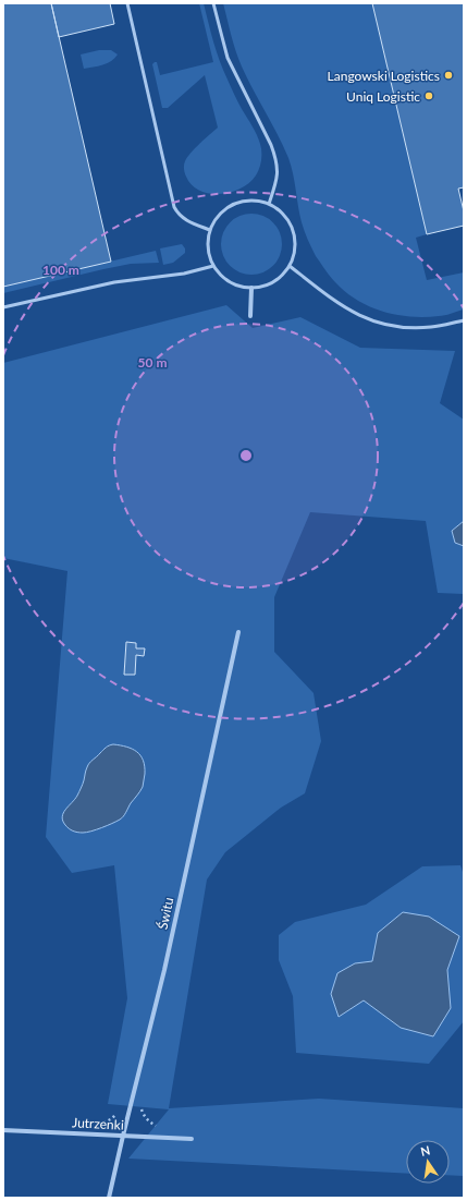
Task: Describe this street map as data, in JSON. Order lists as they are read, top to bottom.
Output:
{
  "streets": {
    "street": ["Świtu", "Jutrzenki"]
  },
  "crossings": [
    ["Świtu", "Jutrzenki"]
  ],
  "places": ["Langowski Logistics", "Uniq Logistic"],
  "north": "top",
  "rings": ["100 m", "50 m"]
}
